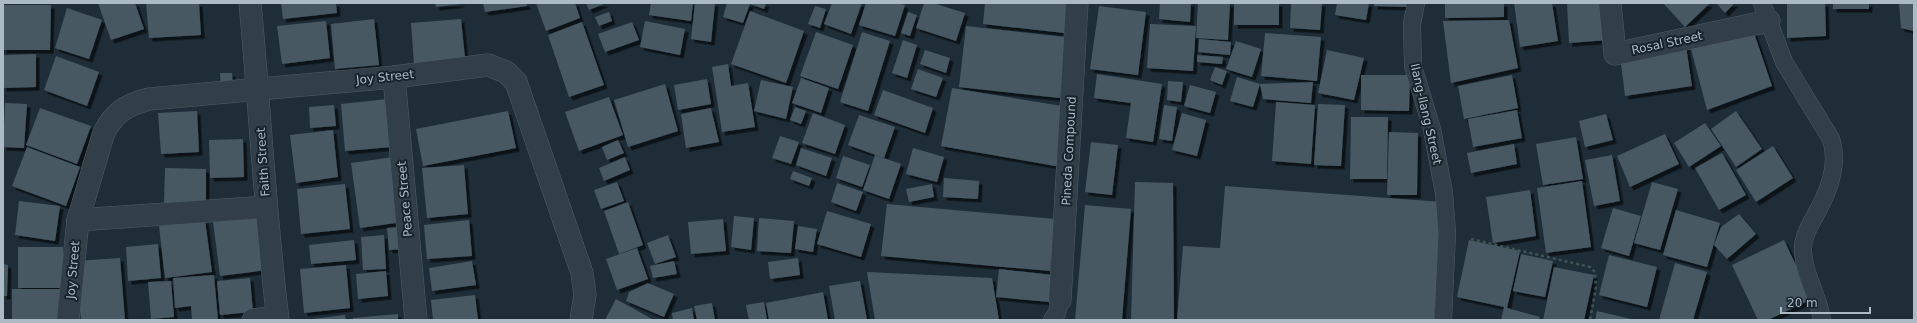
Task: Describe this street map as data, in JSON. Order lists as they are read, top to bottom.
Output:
{
  "streets": {
    "street": [
      "Rosal Street",
      "Joy Street",
      "Pineda Compound",
      "Faith Street",
      "Peace Street"
    ],
    "lane": ["Ilang-Ilang Street"]
  },
  "crossings": [
    ["Joy Street", "Faith Street"],
    ["Joy Street", "Peace Street"]
  ],
  "scale_bar": "20 m"
}
